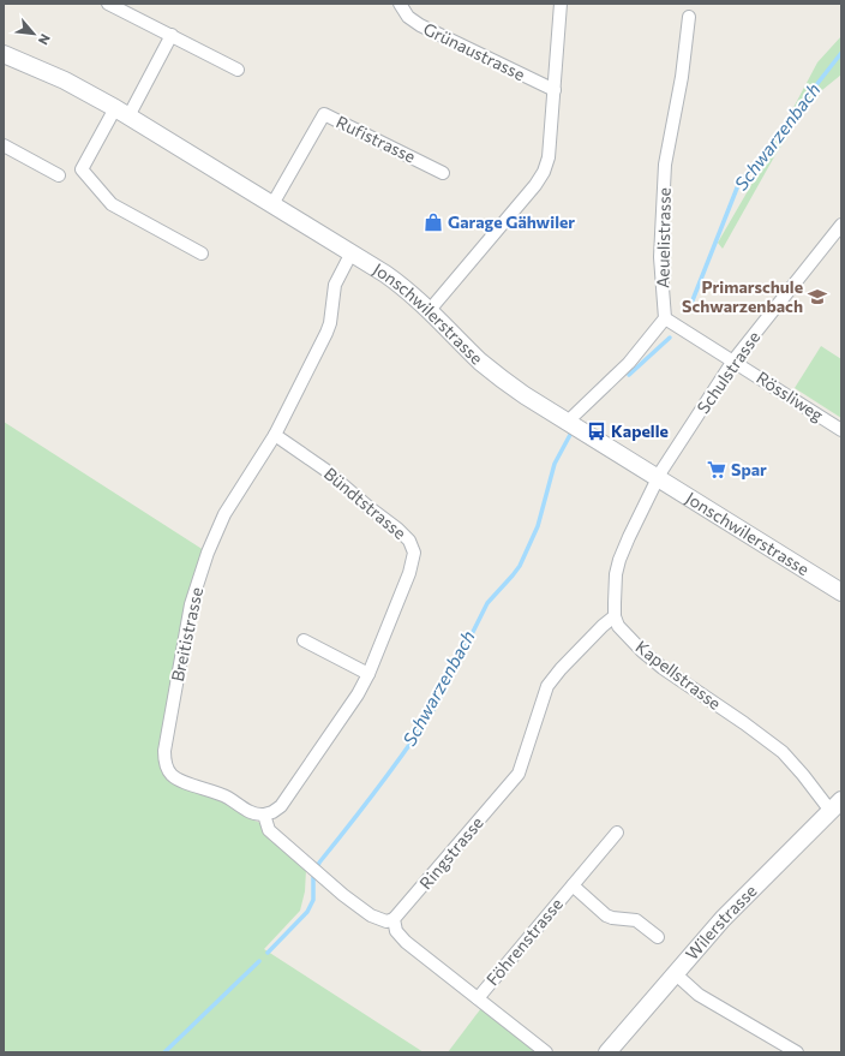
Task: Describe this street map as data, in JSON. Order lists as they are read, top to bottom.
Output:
{
  "streets": {
    "street": [
      "Grünaustrasse",
      "Rufistrasse",
      "Aeuelistrasse",
      "Jonschwilerstrasse",
      "Schulstrasse",
      "Rössliweg",
      "Bündtstrasse",
      "Breitistrasse",
      "Kapellstrasse",
      "Ringstrasse",
      "Wilerstrasse",
      "Föhrenstrasse"
    ]
  },
  "crossings": [
    ["Rufistrasse", "Jonschwilerstrasse"],
    ["Aeuelistrasse", "Rössliweg"],
    ["Jonschwilerstrasse", "Schulstrasse"],
    ["Jonschwilerstrasse", "Breitistrasse"],
    ["Schulstrasse", "Rössliweg"],
    ["Bündtstrasse", "Breitistrasse"],
    ["Kapellstrasse", "Ringstrasse"],
    ["Kapellstrasse", "Wilerstrasse"]
  ],
  "water": ["Schwarzenbach"],
  "places": {
    "shop": ["Garage Gähwiler"],
    "school or university": ["Primarschule Schwarzenbach"],
    "bus stop": ["Kapelle"],
    "supermarket": ["Spar"]
  },
  "north": "bottom right"
}
